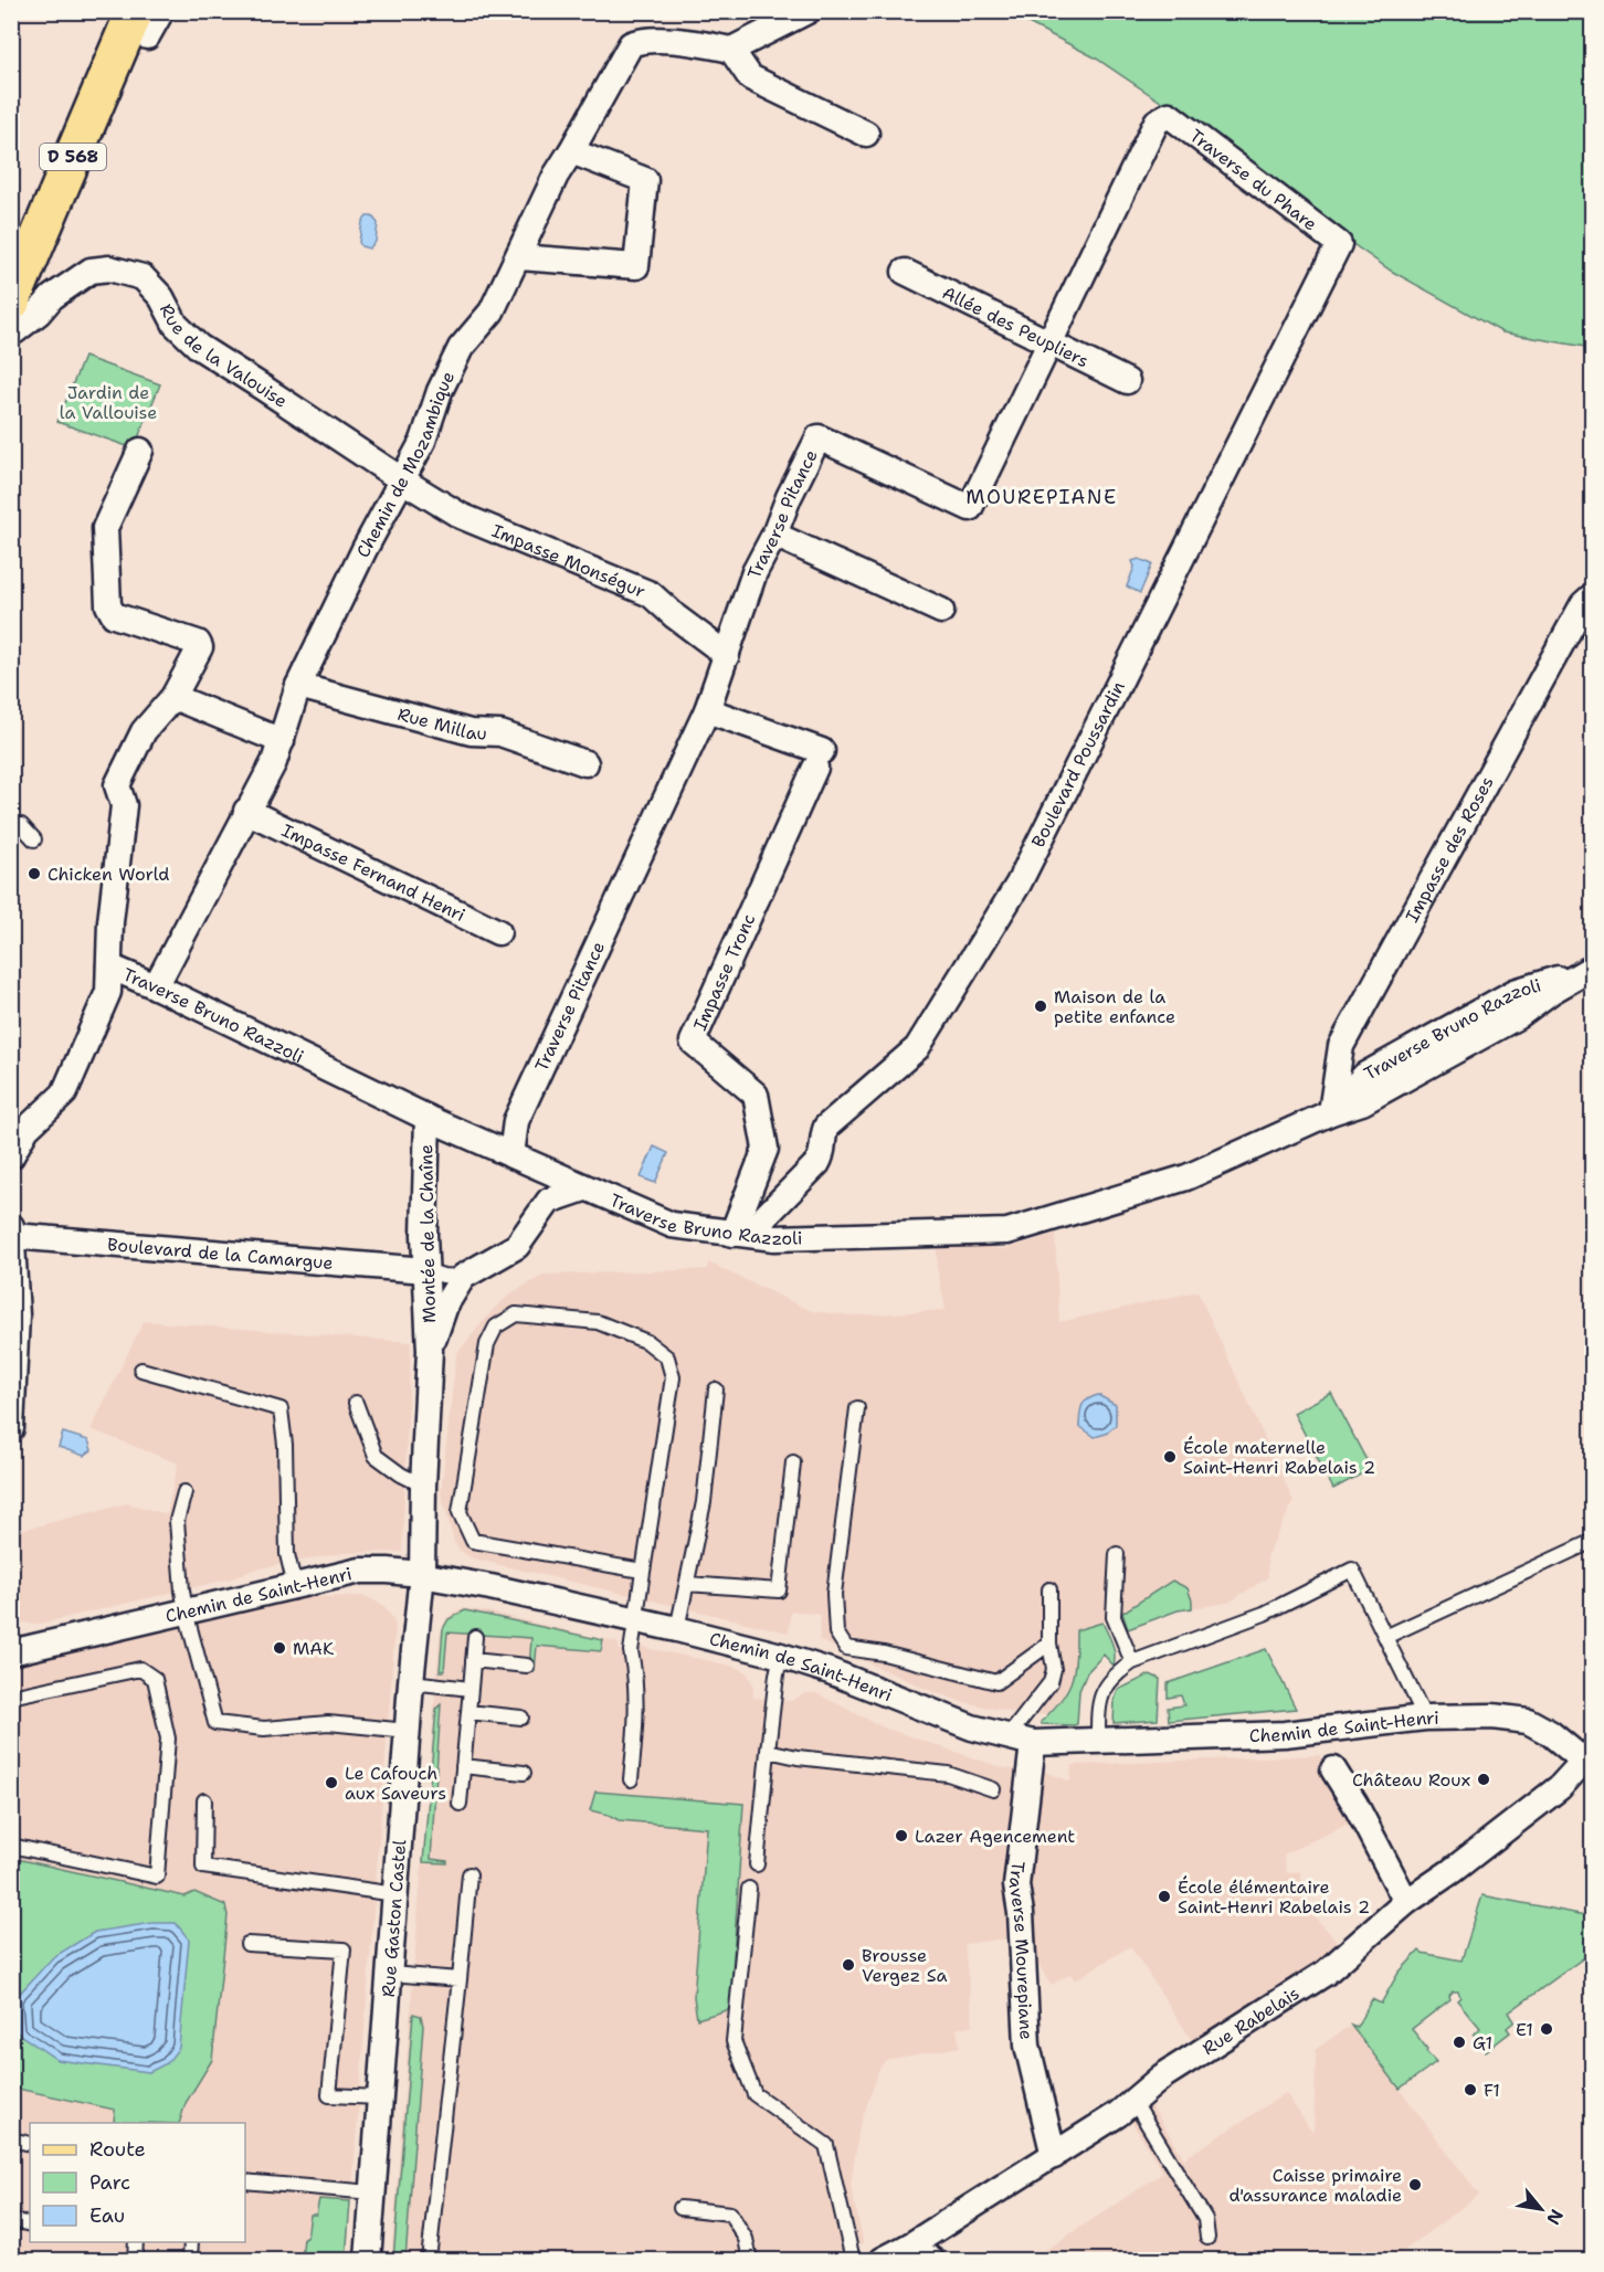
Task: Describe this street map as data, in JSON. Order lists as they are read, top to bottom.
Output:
{
  "streets": {
    "main road": ["D 568"],
    "street": [
      "Traverse du Phare",
      "Allée des Peupliers",
      "Rue de la Valouise",
      "Chemin de Mozambique",
      "Traverse Pitance",
      "Impasse Monségur",
      "Rue Millau",
      "Boulevard Poussardin",
      "Impasse des Roses",
      "Impasse Fernand Henri",
      "Impasse Tronc",
      "Traverse Bruno Razzoli",
      "Montée de la Chaîne",
      "Boulevard de la Camargue",
      "Chemin de Saint-Henri",
      "Rue Gaston Castel",
      "Traverse Mourepiane",
      "Rue Rabelais"
    ]
  },
  "crossings": [
    ["Traverse du Phare", "Traverse Pitance"],
    ["Traverse du Phare", "Boulevard Poussardin"],
    ["Allée des Peupliers", "Traverse Pitance"],
    ["Rue de la Valouise", "Chemin de Mozambique"],
    ["Rue de la Valouise", "Impasse Monségur"],
    ["Chemin de Mozambique", "Impasse Monségur"],
    ["Chemin de Mozambique", "Rue Millau"],
    ["Chemin de Mozambique", "Impasse Fernand Henri"],
    ["Chemin de Mozambique", "Traverse Bruno Razzoli"],
    ["Traverse Pitance", "Impasse Monségur"],
    ["Traverse Pitance", "Impasse Tronc"],
    ["Traverse Pitance", "Traverse Bruno Razzoli"],
    ["Boulevard Poussardin", "Impasse Tronc"],
    ["Boulevard Poussardin", "Traverse Bruno Razzoli"],
    ["Impasse des Roses", "Traverse Bruno Razzoli"],
    ["Impasse Tronc", "Traverse Bruno Razzoli"],
    ["Traverse Bruno Razzoli", "Montée de la Chaîne"],
    ["Montée de la Chaîne", "Boulevard de la Camargue"],
    ["Montée de la Chaîne", "Chemin de Saint-Henri"],
    ["Montée de la Chaîne", "Rue Gaston Castel"],
    ["Chemin de Saint-Henri", "Rue Gaston Castel"],
    ["Chemin de Saint-Henri", "Traverse Mourepiane"],
    ["Chemin de Saint-Henri", "Rue Rabelais"],
    ["Traverse Mourepiane", "Rue Rabelais"]
  ],
  "districts": ["MOUREPIANE"],
  "parks": ["Jardin de la Vallouise"],
  "places": [
    "Chicken World",
    "Maison de la petite enfance",
    "École maternelle Saint-Henri Rabelais 2",
    "MAK",
    "Château Roux",
    "Le Cafouch aux Saveurs",
    "Lazer Agencement",
    "École élémentaire Saint-Henri Rabelais 2",
    "Brousse Vergez Sa",
    "E1",
    "G1",
    "F1",
    "Caisse primaire d'assurance maladie"
  ],
  "legend": ["Route", "Parc", "Eau"],
  "north": "bottom right"
}
